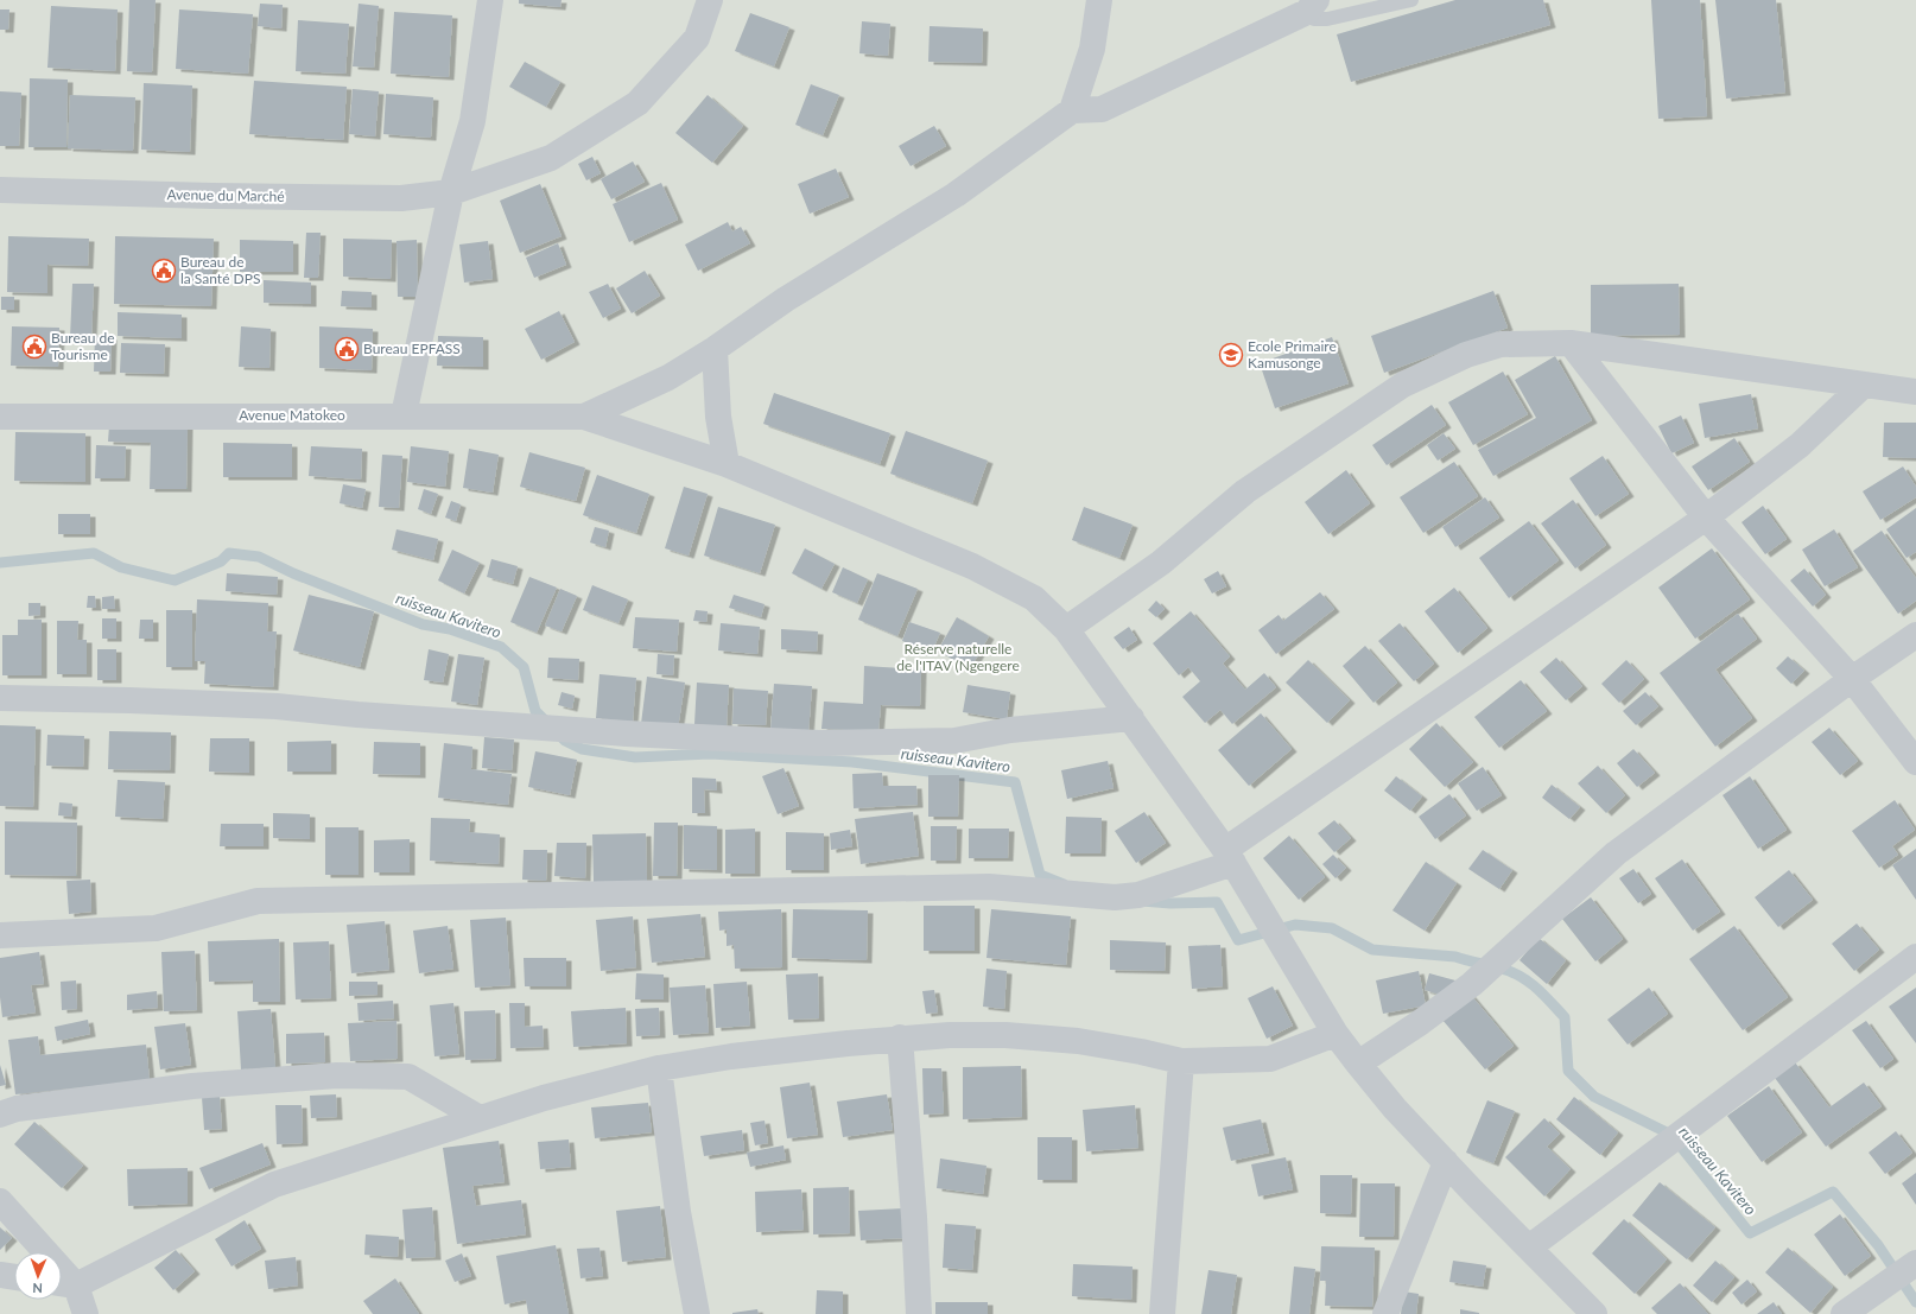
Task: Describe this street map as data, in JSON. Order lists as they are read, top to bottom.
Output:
{
  "streets": {
    "street": ["Avenue du Marché", "Avenue Matokeo"]
  },
  "water": ["ruisseau Kavitero"],
  "parks": ["Réserve naturelle de l'ITAV (Ngengere"],
  "places": {
    "public building": ["Bureau de la Santé DPS", "Bureau de Tourisme", "Bureau EPFASS"],
    "school or university": ["Ecole Primaire Kamusonge"]
  },
  "north": "bottom"
}
